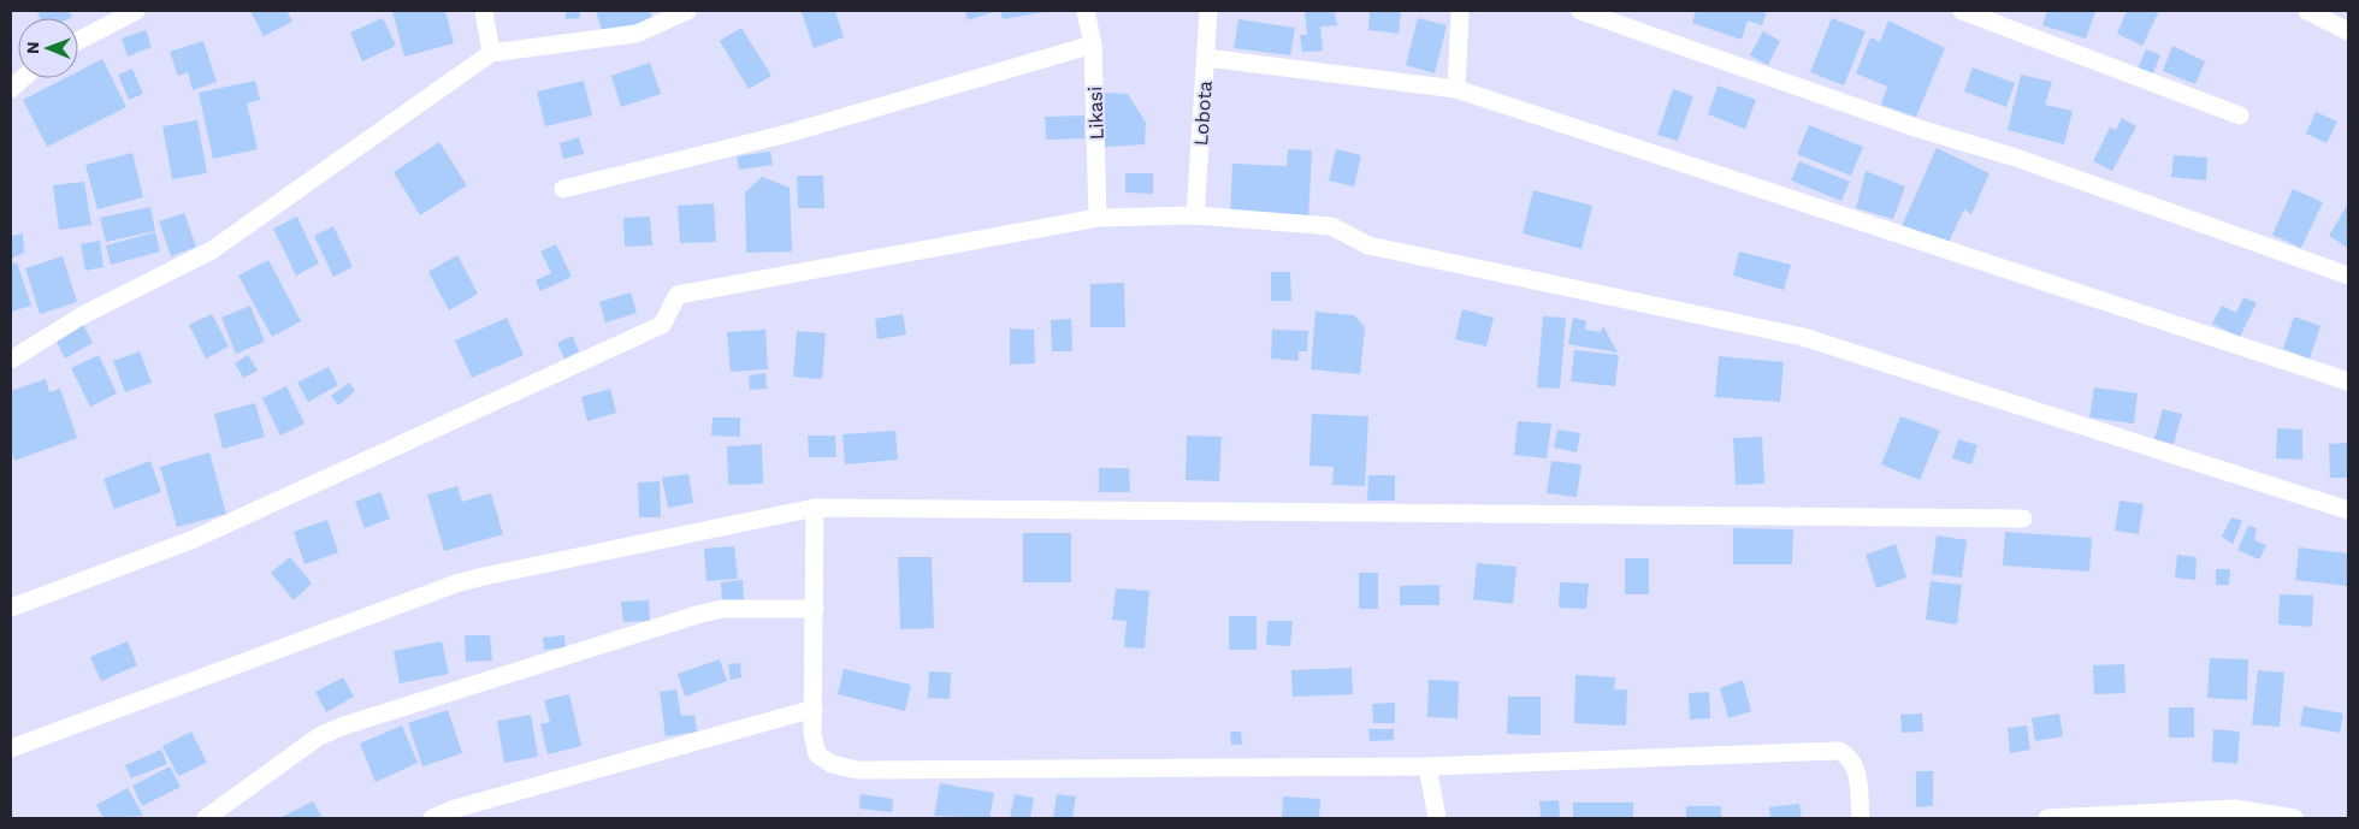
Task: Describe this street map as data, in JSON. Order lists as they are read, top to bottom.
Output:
{
  "streets": {
    "lane": ["Likasi", "Lobota"]
  },
  "north": "left"
}
